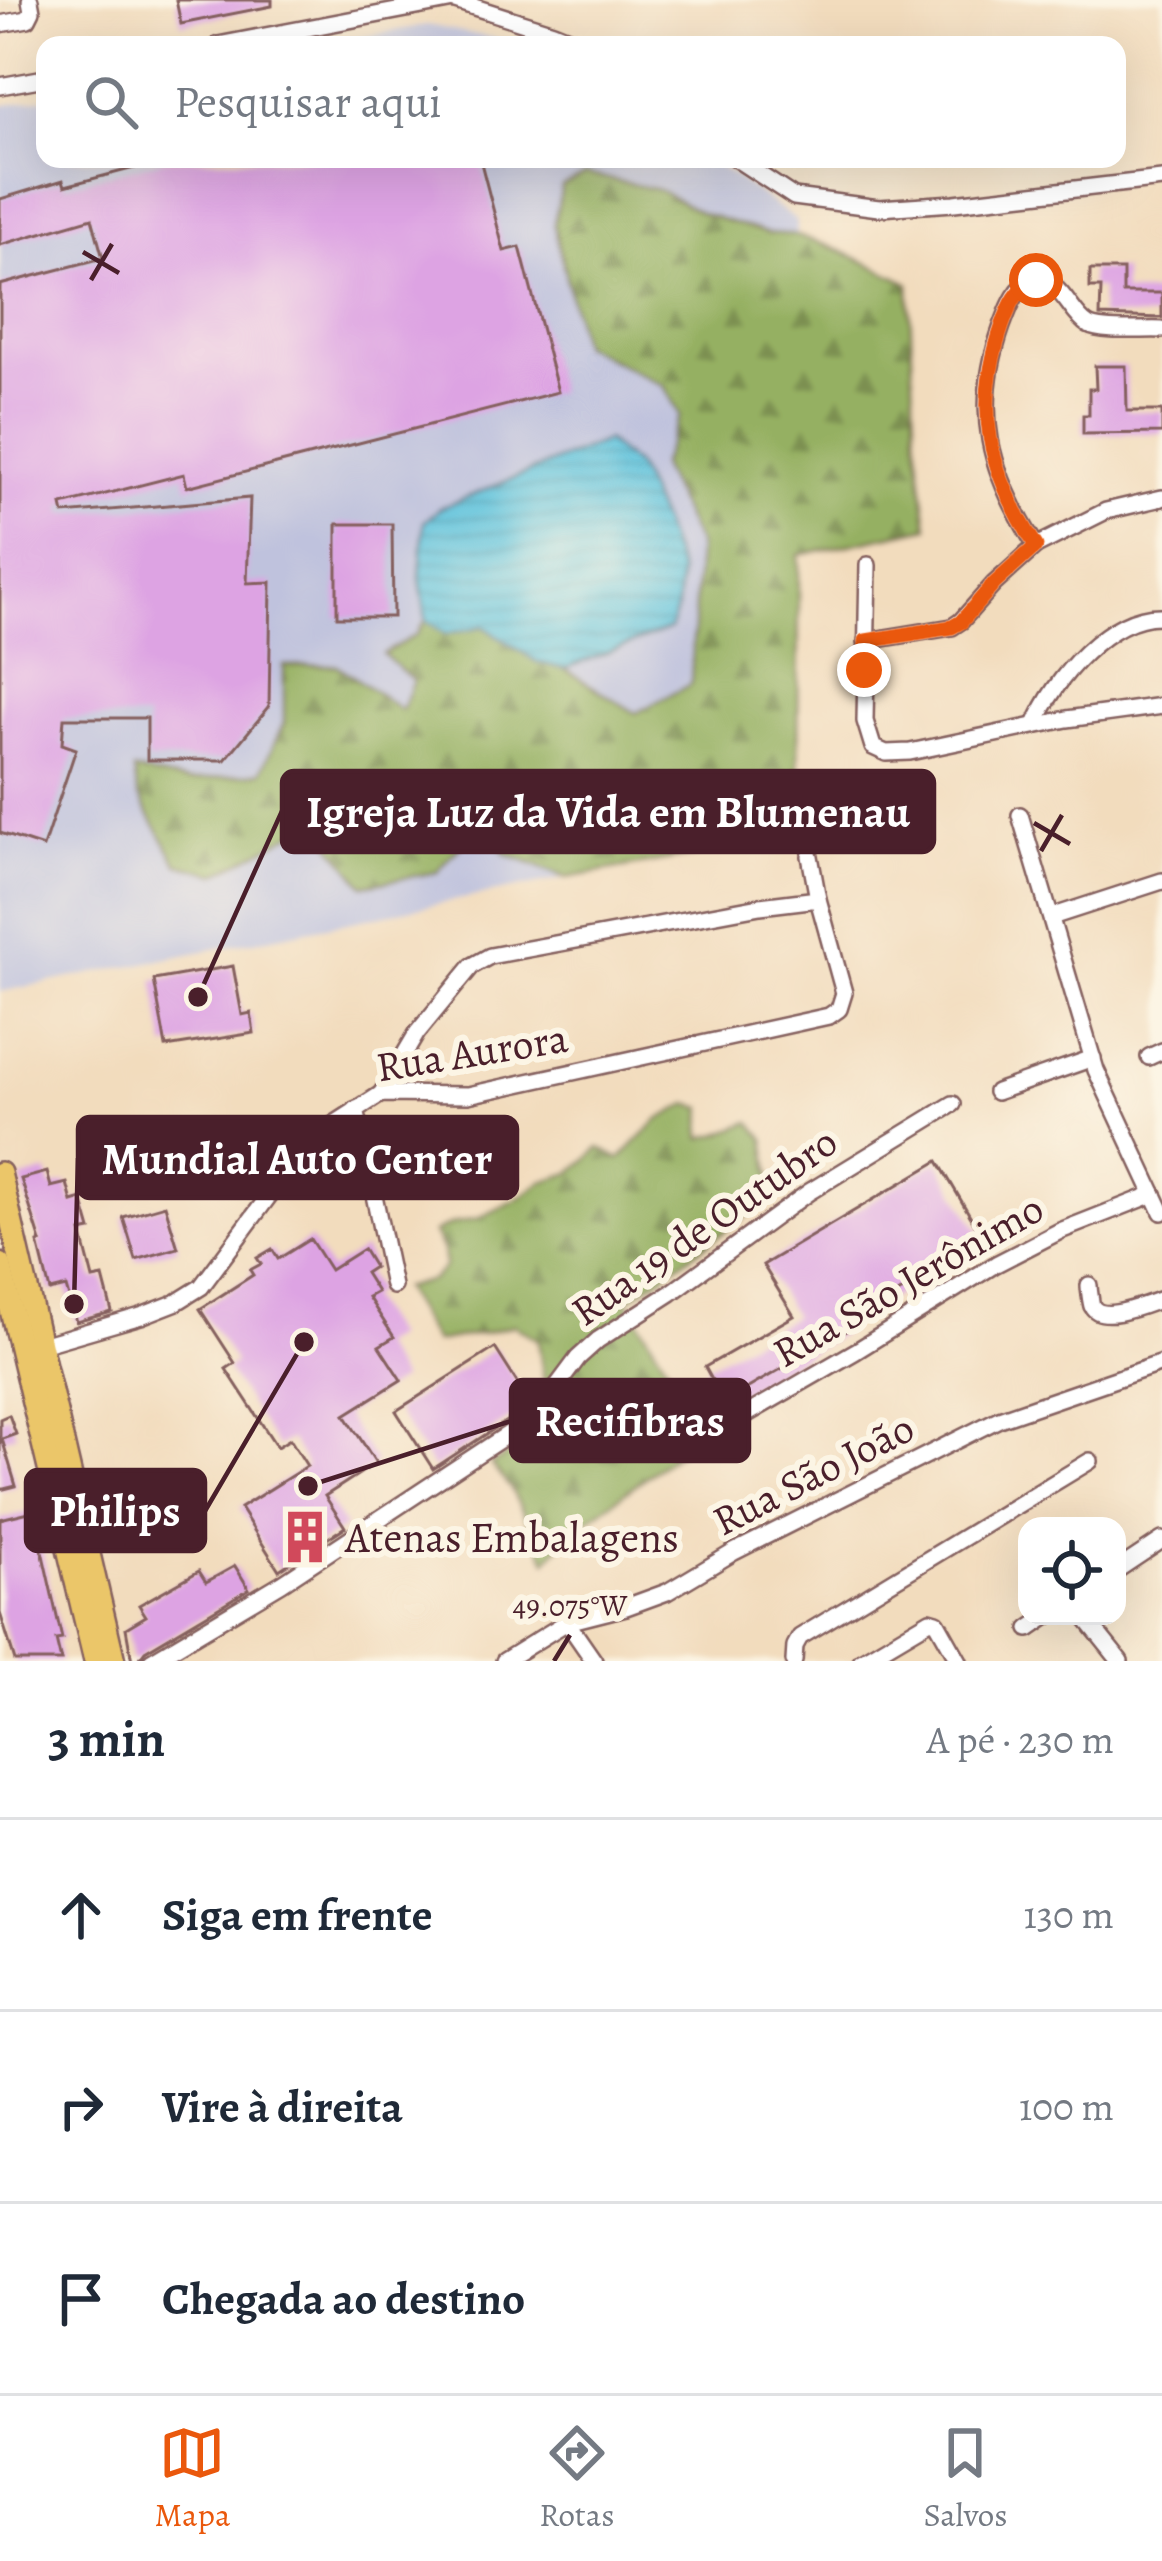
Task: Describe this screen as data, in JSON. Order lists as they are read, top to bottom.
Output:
{
  "streets": {
    "street": [
      "Rua Aurora",
      "Rua 19 de Outubro",
      "Rua São Jerônimo",
      "Rua São João"
    ]
  },
  "places": {
    "other": [
      "Igreja Luz da Vida em Blumenau",
      "Mundial Auto Center",
      "Philips",
      "Recifibras"
    ],
    "building": ["Atenas Embalagens"]
  },
  "page": {
    "search": "Pesquisar aqui",
    "heading": ["3 min", "A pé · 230 m"],
    "list": [
      ["Siga em frente", "130 m"],
      ["Vire à direita", "100 m"],
      "Chegada ao destino"
    ],
    "nav": ["Mapa", "Rotas", "Salvos"]
  },
  "coordinates": ["49.075°W"]
}
